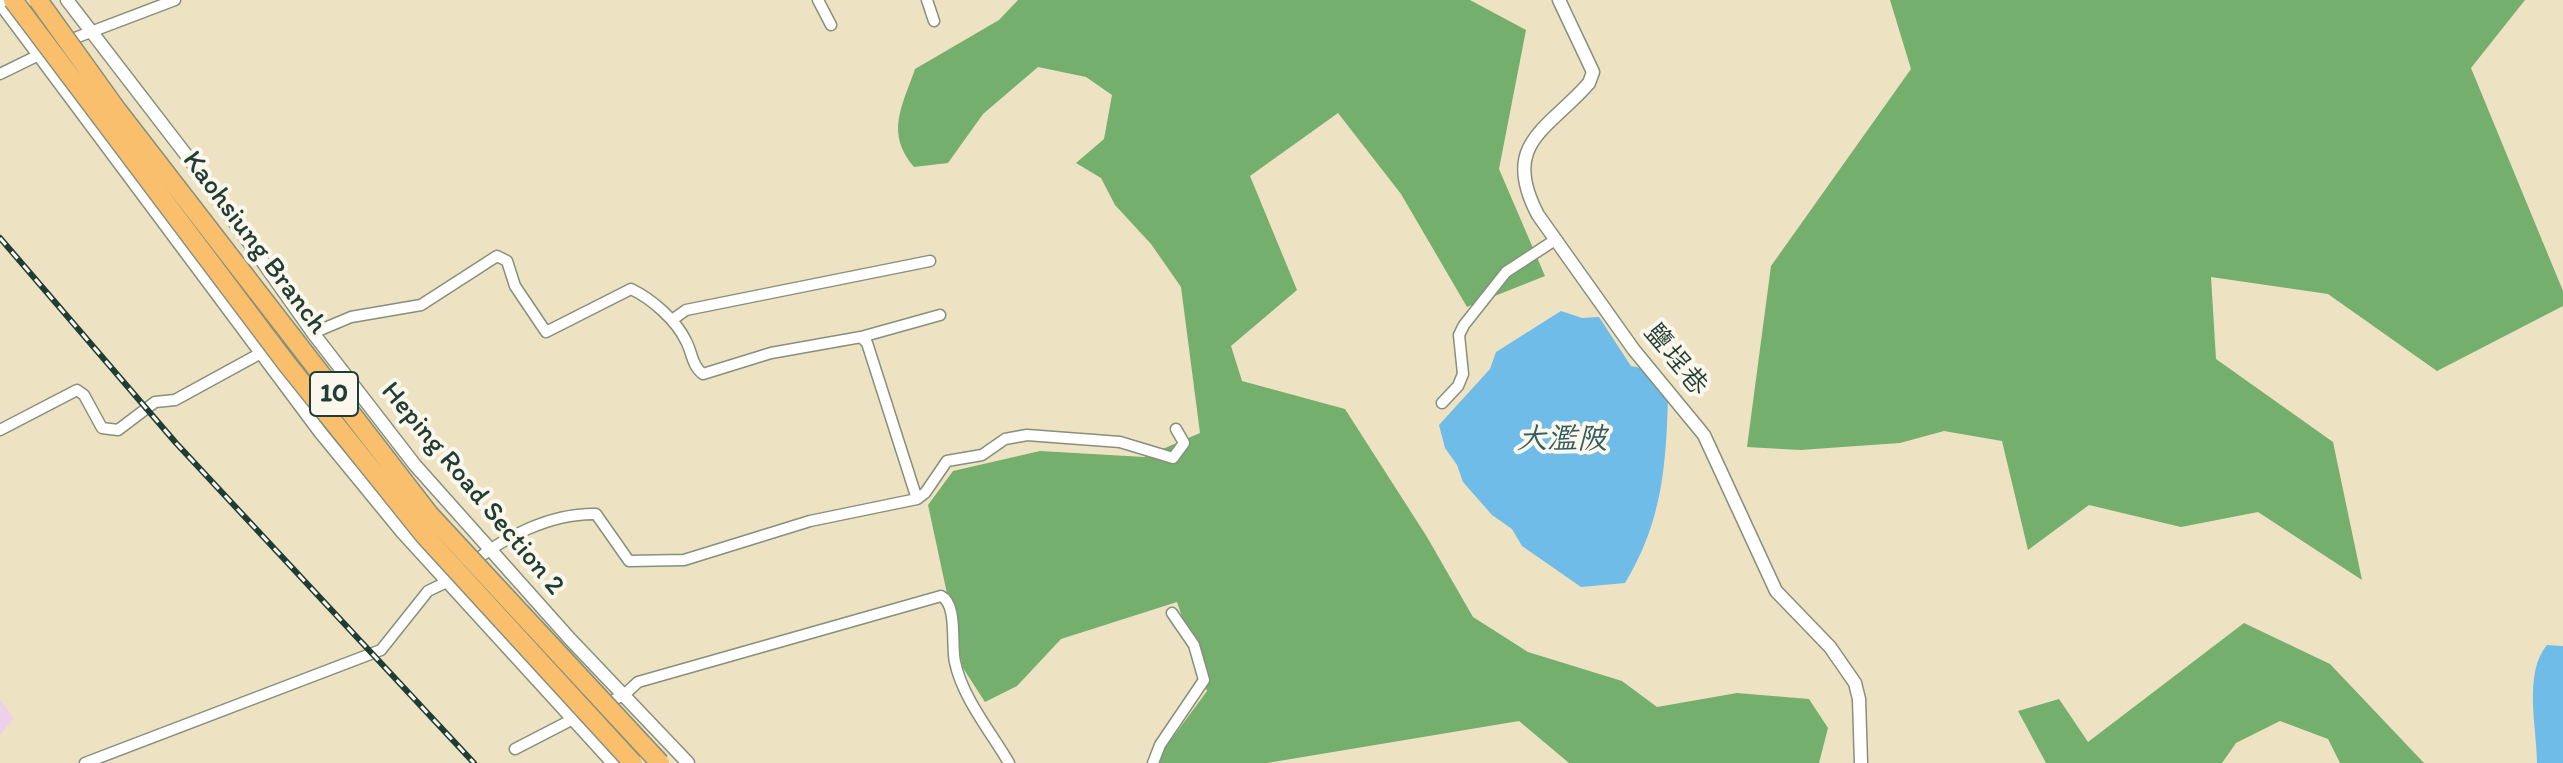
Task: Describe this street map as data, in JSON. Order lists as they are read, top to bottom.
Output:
{
  "streets": {
    "highway": ["Kaohsiung Branch", "10"],
    "street": ["鹽埕巷", "Heping Road Section 2"]
  },
  "water": ["大濫陂"]
}
